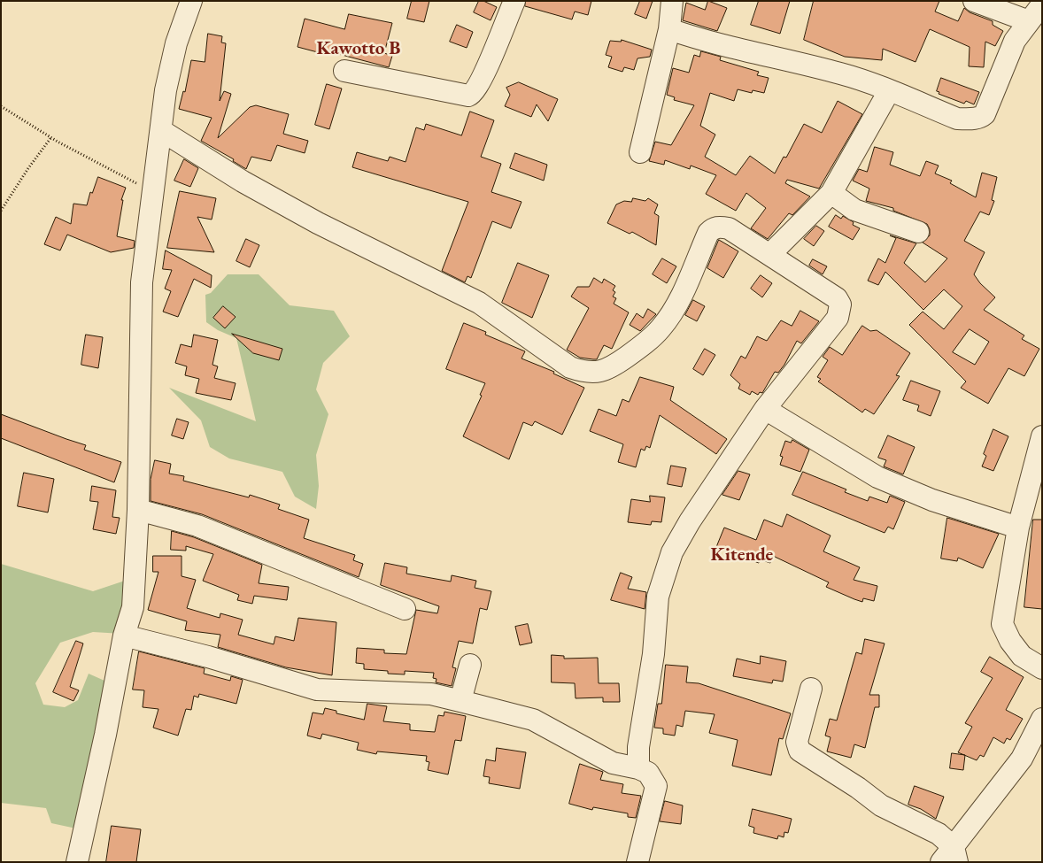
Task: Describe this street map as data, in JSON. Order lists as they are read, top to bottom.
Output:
{
  "districts": ["Kawotto B", "Kitende"]
}
